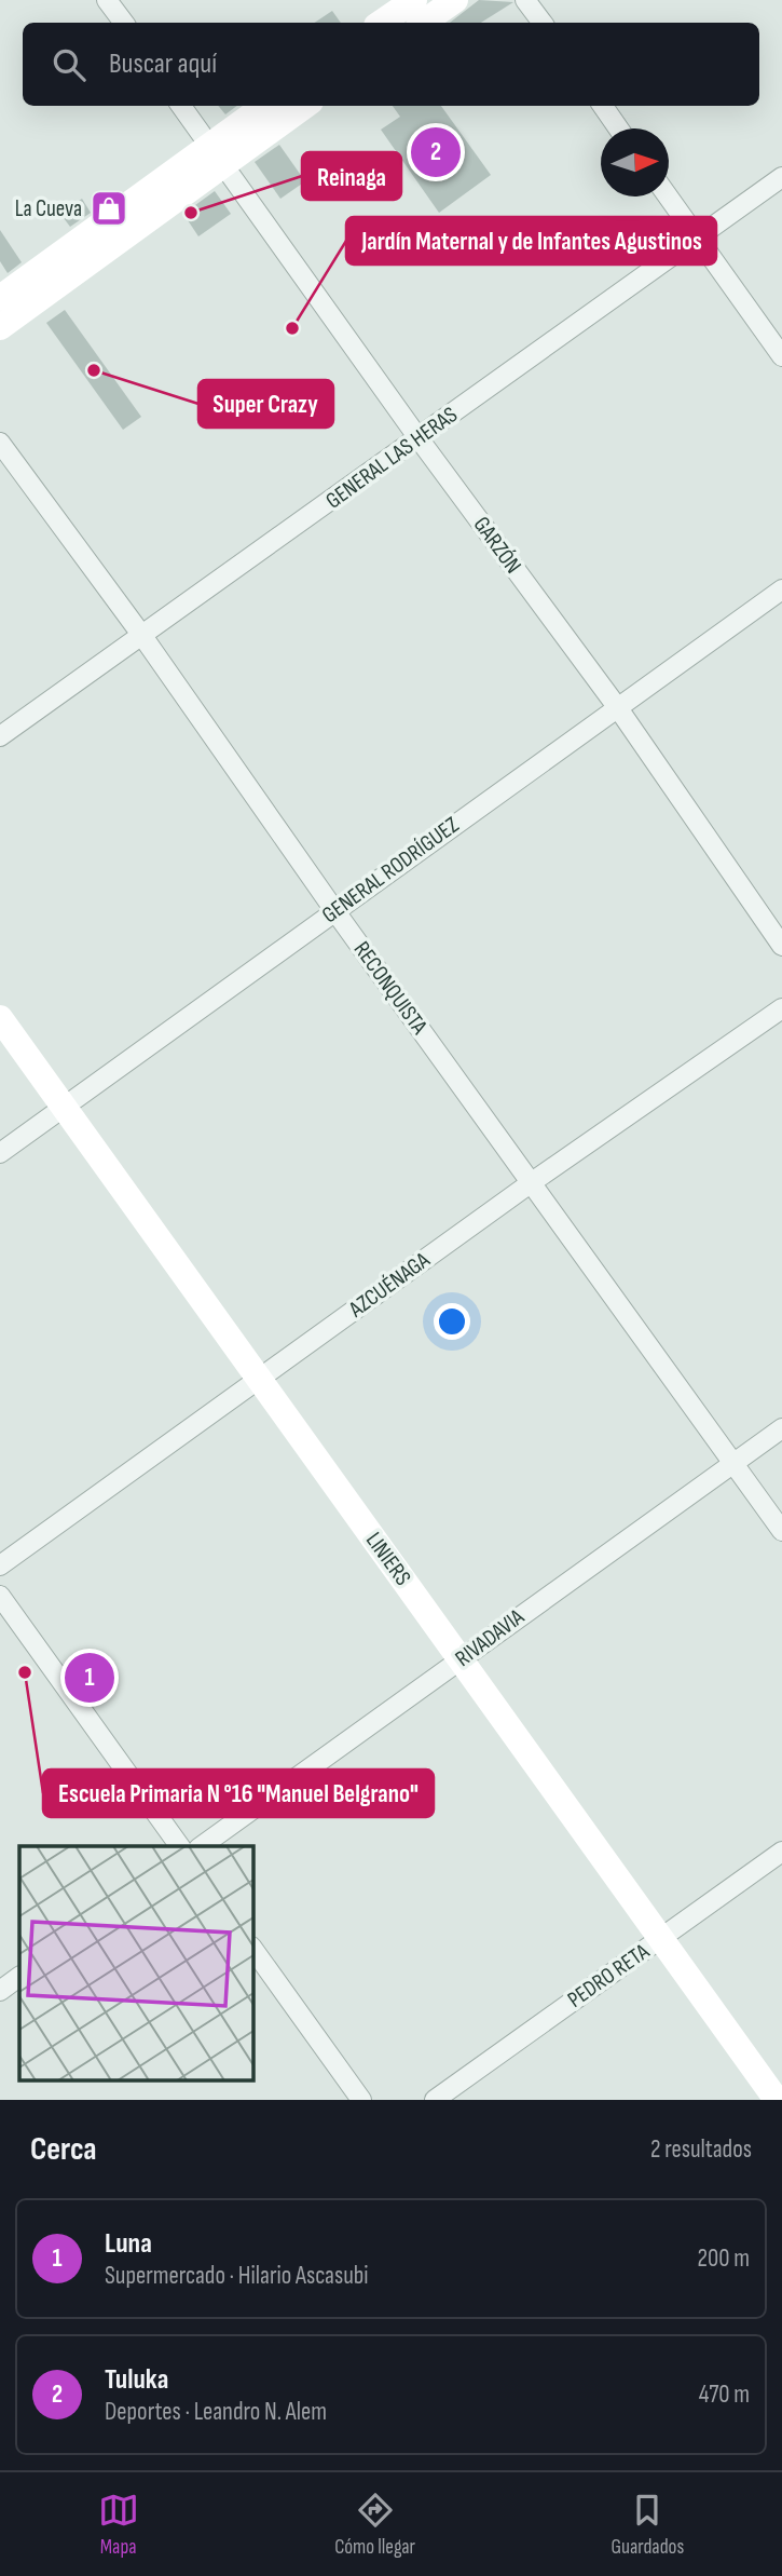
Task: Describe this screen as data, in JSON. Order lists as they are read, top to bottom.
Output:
{
  "streets": {
    "street": [
      "GENERAL LAS HERAS",
      "GARZÓN",
      "GENERAL RODRÍGUEZ",
      "RECONQUISTA",
      "AZCUÉNAGA",
      "LINIERS",
      "RIVADAVIA",
      "PEDRO RETA"
    ]
  },
  "crossings": [
    ["GENERAL LAS HERAS", "GARZÓN"],
    ["GENERAL LAS HERAS", "RECONQUISTA"],
    ["GARZÓN", "GENERAL RODRÍGUEZ"],
    ["GENERAL RODRÍGUEZ", "RECONQUISTA"],
    ["GENERAL RODRÍGUEZ", "LINIERS"],
    ["RECONQUISTA", "AZCUÉNAGA"],
    ["RECONQUISTA", "RIVADAVIA"],
    ["AZCUÉNAGA", "LINIERS"],
    ["LINIERS", "RIVADAVIA"],
    ["LINIERS", "PEDRO RETA"]
  ],
  "places": {
    "shop": ["La Cueva"],
    "other": [
      "Reinaga",
      "Jardín Maternal y de Infantes Agustinos",
      "Super Crazy",
      "Escuela Primaria N °16 \"Manuel Belgrano\""
    ]
  },
  "north": "right",
  "page": {
    "search": "Buscar aquí",
    "pins": ["2", "1"],
    "heading": ["Cerca", "2 resultados"],
    "list": [
      {
        "mark": "1",
        "name": "Luna",
        "note": "Supermercado · Hilario Ascasubi",
        "value": "200 m"
      },
      {
        "mark": "2",
        "name": "Tuluka",
        "note": "Deportes · Leandro N. Alem",
        "value": "470 m"
      }
    ],
    "nav": ["Mapa", "Cómo llegar", "Guardados"]
  }
}
